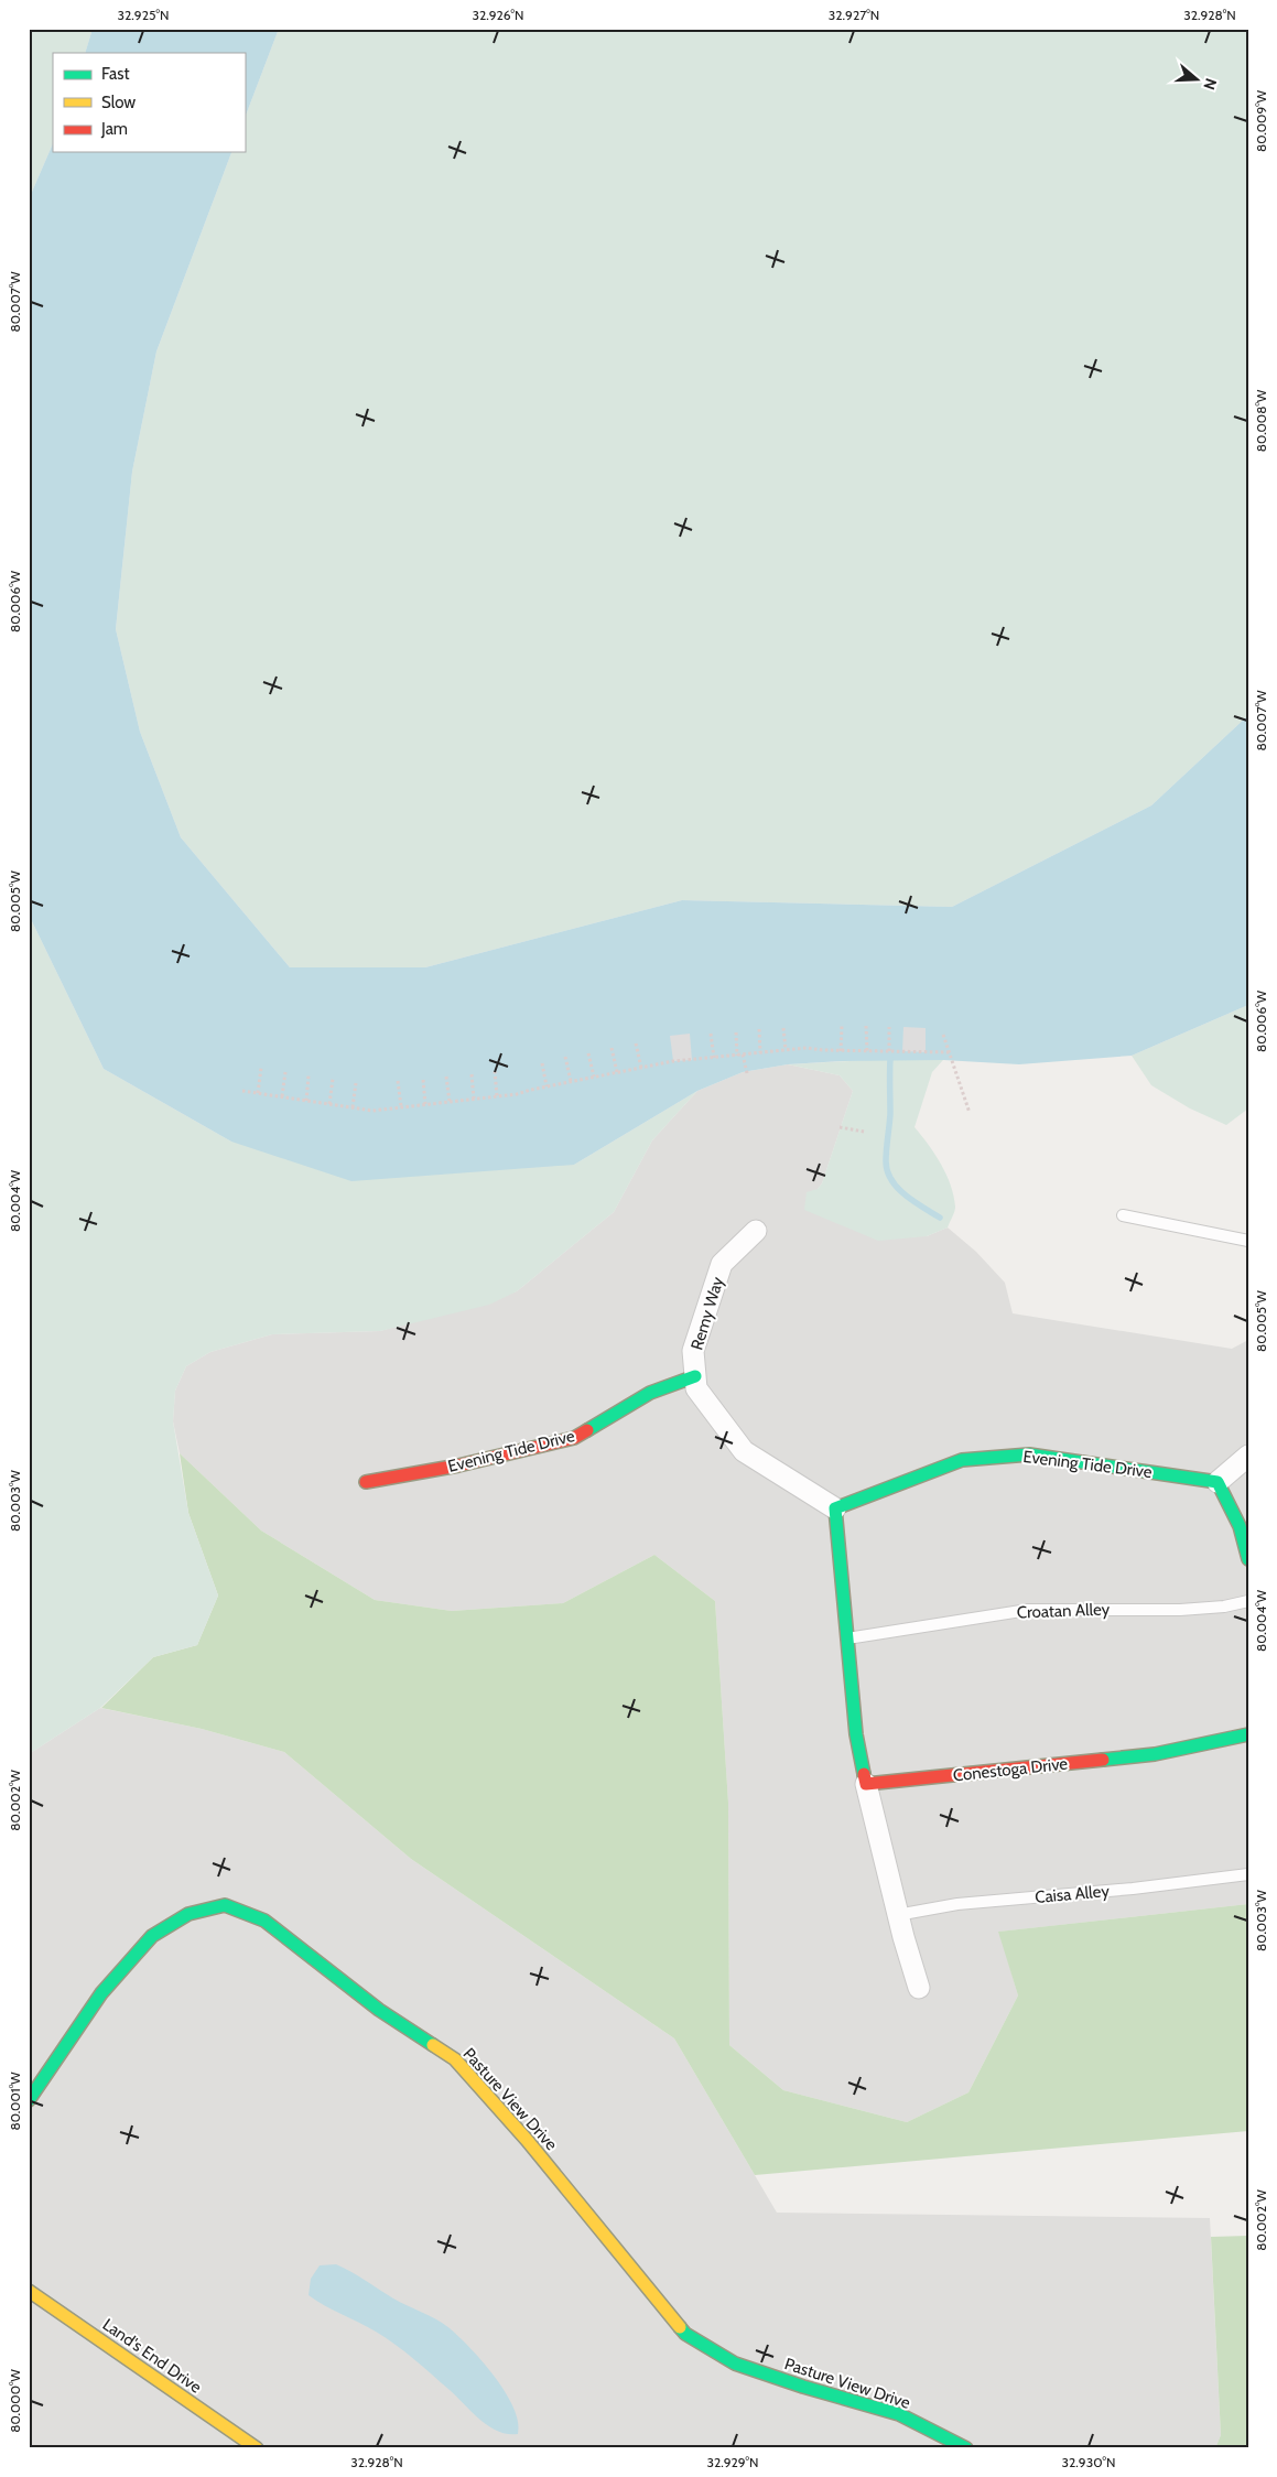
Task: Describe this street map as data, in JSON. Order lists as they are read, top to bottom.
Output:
{
  "streets": {
    "street": [
      "Remy Way",
      "Evening Tide Drive",
      "Conestoga Drive",
      "Pasture View Drive",
      "Land's End Drive"
    ],
    "lane": ["Croatan Alley", "Caisa Alley"]
  },
  "crossings": [
    ["Remy Way", "Evening Tide Drive"]
  ],
  "legend": ["Fast", "Slow", "Jam"],
  "north": "right",
  "coordinates": [
    "32.925°N",
    "32.926°N",
    "32.927°N",
    "32.928°N",
    "80.009°W",
    "80.007°W",
    "80.008°W",
    "80.006°W",
    "80.005°W",
    "80.004°W",
    "80.003°W",
    "80.002°W",
    "80.001°W",
    "80.000°W",
    "32.929°N",
    "32.930°N"
  ]
}
